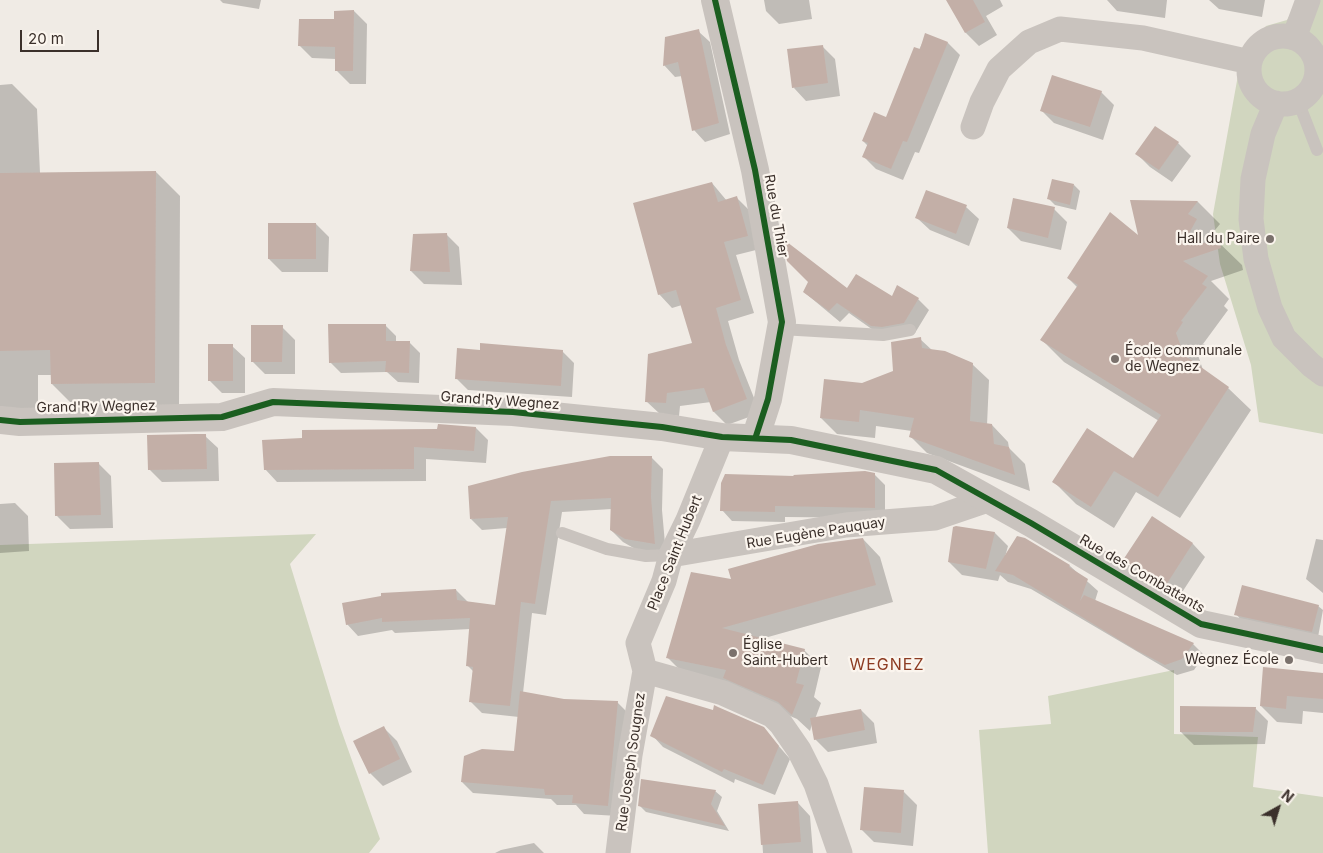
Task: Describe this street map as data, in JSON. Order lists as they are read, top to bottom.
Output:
{
  "streets": {
    "street": [
      "Rue du Thier",
      "Grand'Ry Wegnez",
      "Rue Eugène Pauquay",
      "Place Saint Hubert",
      "Rue des Combattants",
      "Rue Joseph Sougnez"
    ]
  },
  "crossings": [
    ["Rue du Thier", "Grand'Ry Wegnez"],
    ["Grand'Ry Wegnez", "Rue Eugène Pauquay"],
    ["Grand'Ry Wegnez", "Place Saint Hubert"],
    ["Grand'Ry Wegnez", "Rue des Combattants"],
    ["Rue Eugène Pauquay", "Place Saint Hubert"],
    ["Rue Eugène Pauquay", "Rue des Combattants"],
    ["Place Saint Hubert", "Rue Joseph Sougnez"]
  ],
  "districts": ["WEGNEZ"],
  "places": [
    "Hall du Paire",
    "École communale de Wegnez",
    "Église Saint-Hubert",
    "Wegnez École"
  ],
  "scale_bar": "20 m",
  "north": "top right"
}
